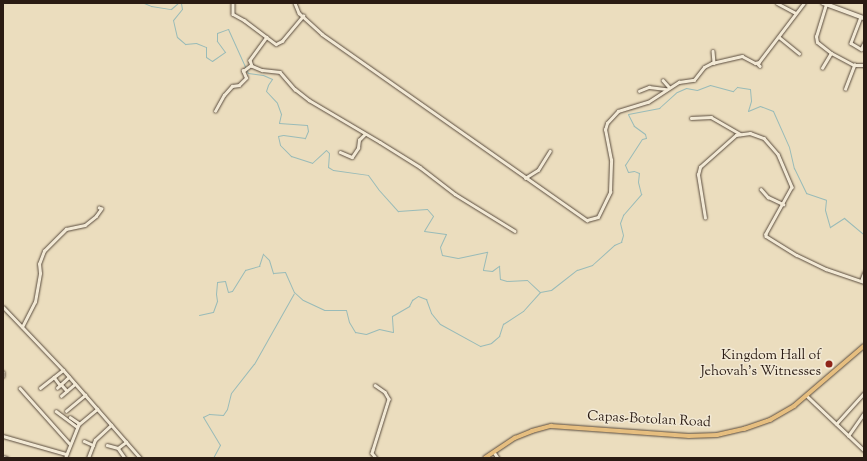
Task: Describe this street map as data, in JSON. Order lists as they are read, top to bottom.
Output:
{
  "streets": {
    "main road": ["Capas-Botolan Road"]
  },
  "places": ["Kingdom Hall of Jehovah's Witnesses"]
}
